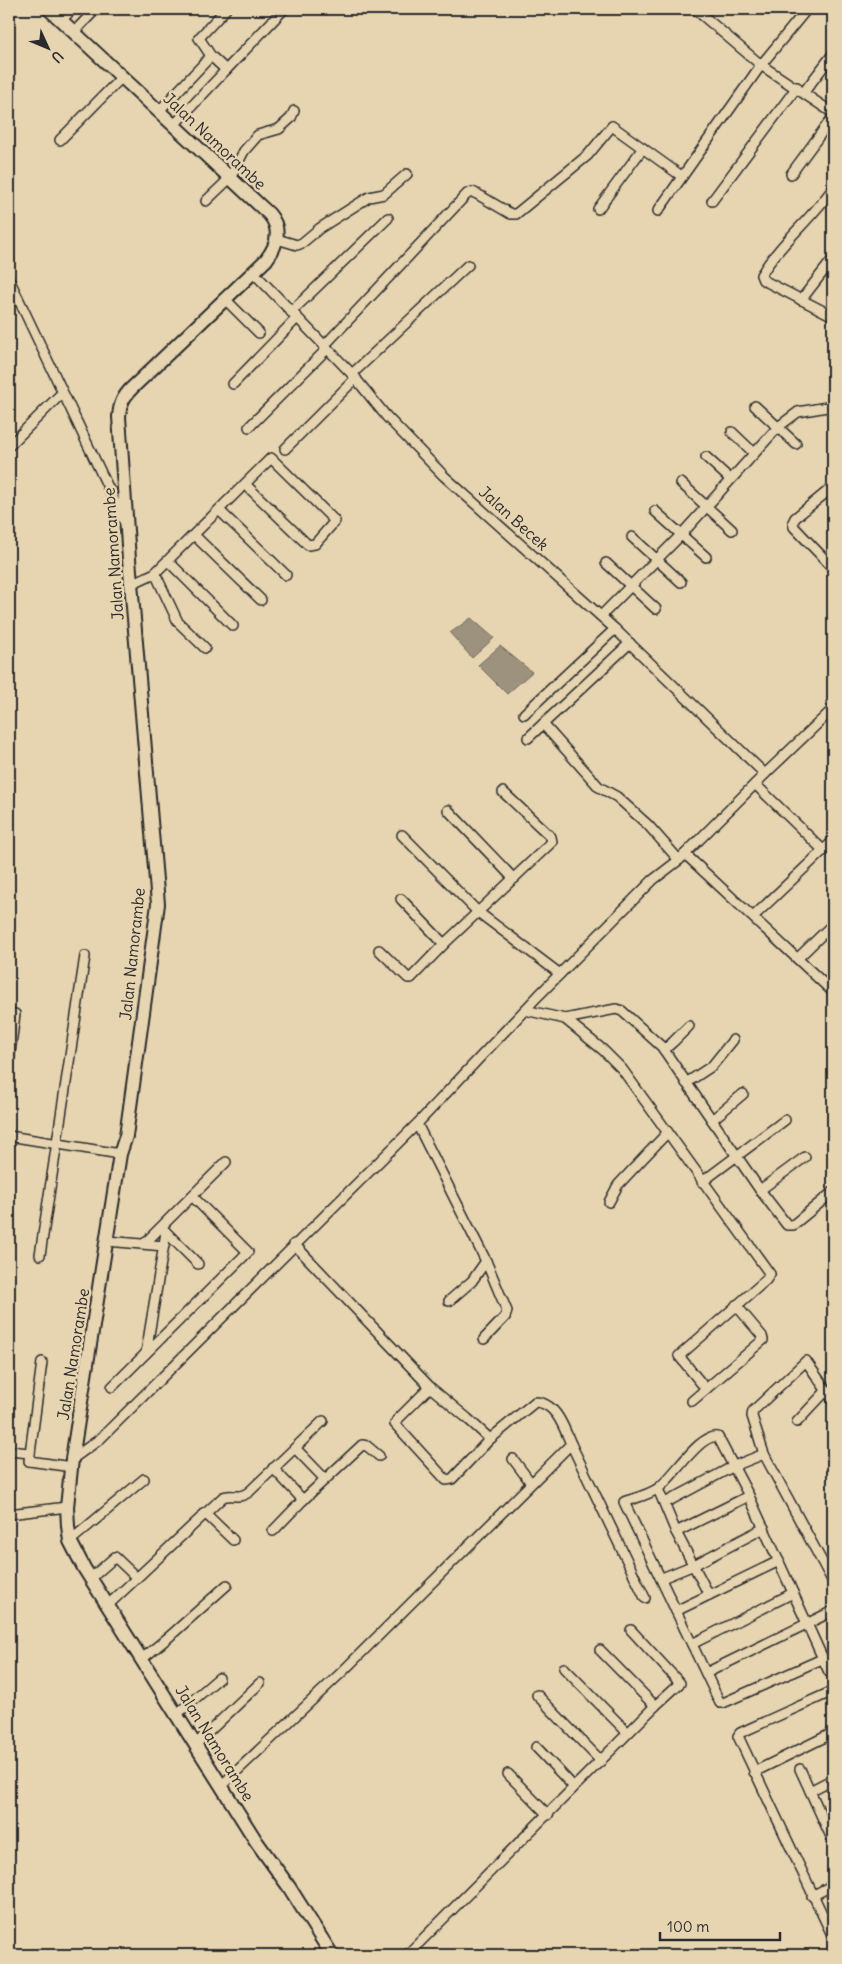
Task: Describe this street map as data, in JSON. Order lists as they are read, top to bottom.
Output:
{
  "streets": {
    "main road": ["Jalan Namorambe"],
    "street": ["Jalan Becek"]
  },
  "crossings": [
    ["Jalan Namorambe", "Jalan Becek"]
  ],
  "scale_bar": "100 m",
  "north": "bottom right"
}
